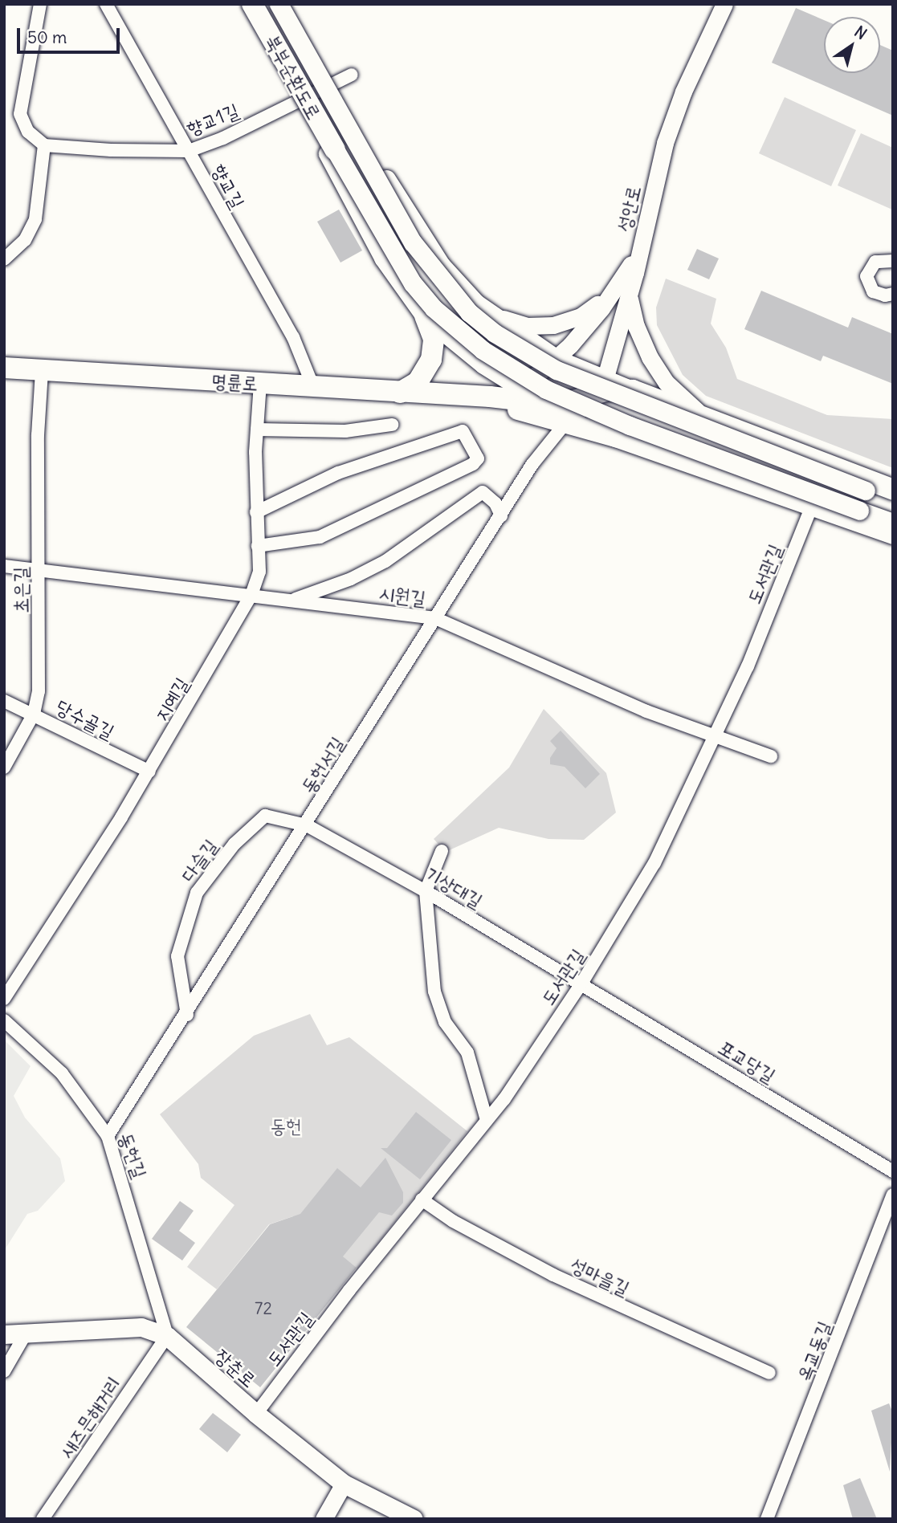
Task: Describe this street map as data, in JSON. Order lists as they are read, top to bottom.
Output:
{
  "streets": {
    "main road": ["북부순환도로", "명륜로", "장춘로"],
    "street": [
      "향교1길",
      "향교길",
      "성안로",
      "도서관길",
      "초은길",
      "시원길",
      "지예길",
      "당수골길",
      "동헌서길",
      "다슬길",
      "기상대길",
      "포교당길",
      "동헌길",
      "성마을길",
      "옥교동길",
      "새즈믄해거리"
    ]
  },
  "crossings": [
    ["향교1길", "향교길"],
    ["향교길", "명륜로"],
    ["명륜로", "초은길"],
    ["명륜로", "지예길"],
    ["도서관길", "시원길"],
    ["도서관길", "기상대길"],
    ["도서관길", "포교당길"],
    ["도서관길", "성마을길"],
    ["도서관길", "장춘로"],
    ["초은길", "시원길"],
    ["초은길", "당수골길"],
    ["시원길", "지예길"],
    ["시원길", "동헌서길"],
    ["지예길", "당수골길"],
    ["동헌서길", "다슬길"],
    ["동헌서길", "기상대길"],
    ["동헌서길", "동헌길"],
    ["다슬길", "기상대길"],
    ["기상대길", "포교당길"],
    ["동헌길", "장춘로"],
    ["동헌길", "새즈믄해거리"],
    ["장춘로", "새즈믄해거리"]
  ],
  "parks": ["동헌"],
  "house_numbers": ["72"],
  "scale_bar": "50 m",
  "north": "top right"
}
